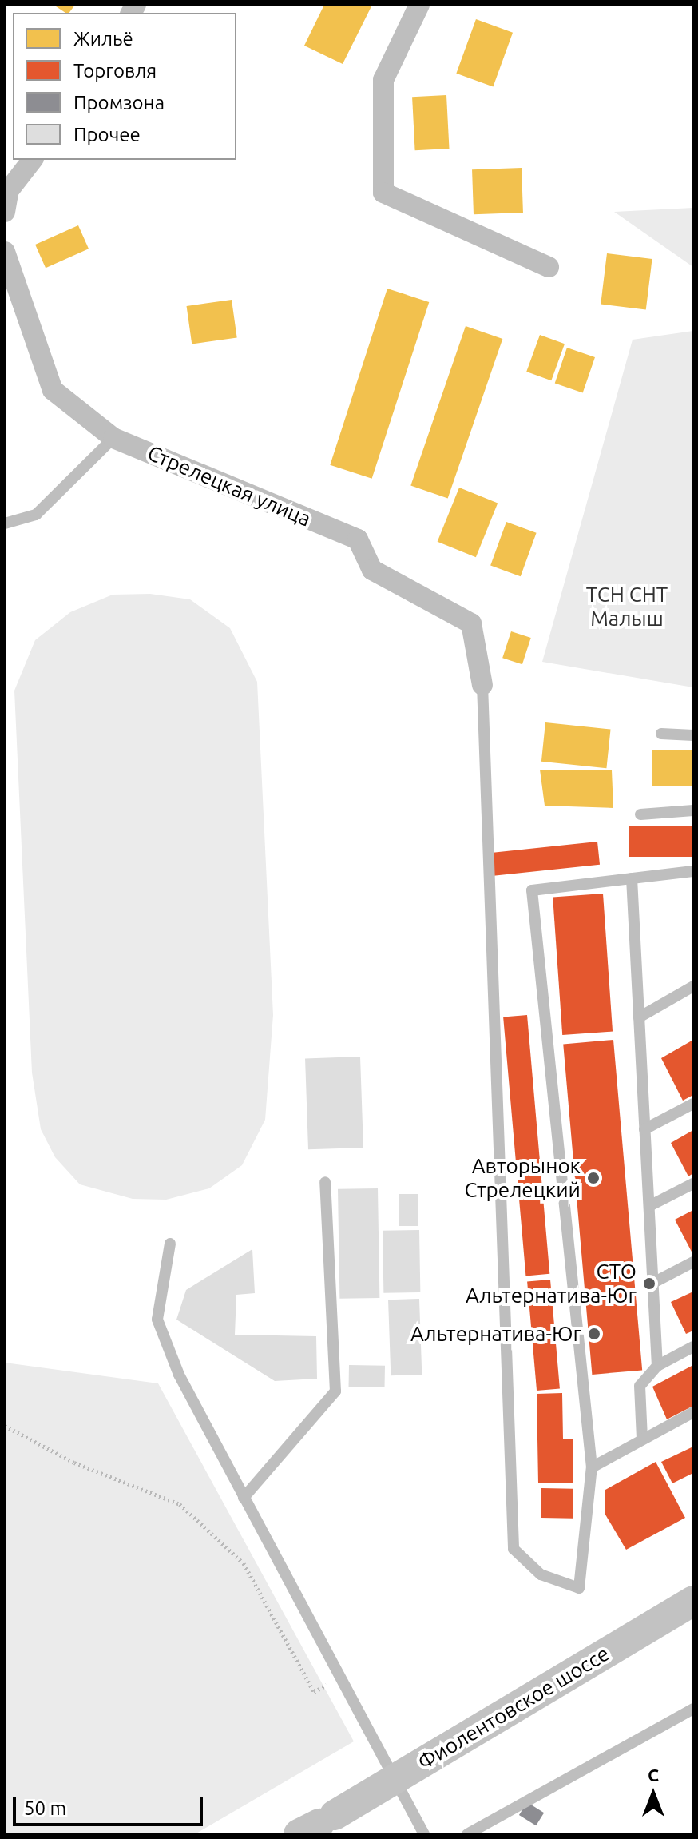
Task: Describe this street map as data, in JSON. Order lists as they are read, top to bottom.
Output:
{
  "streets": {
    "main road": ["Фиолентовское шоссе"],
    "street": ["Стрелецкая улица"]
  },
  "parks": ["ТСН СНТ Малыш"],
  "places": ["Авторынок Стрелецкий", "СТО Альтернатива-Юг", "Альтернатива-Юг"],
  "legend": [
    "Жильё",
    "Торговля",
    "Промзона",
    "Прочее"
  ],
  "scale_bar": "50 m",
  "north": "top"
}
